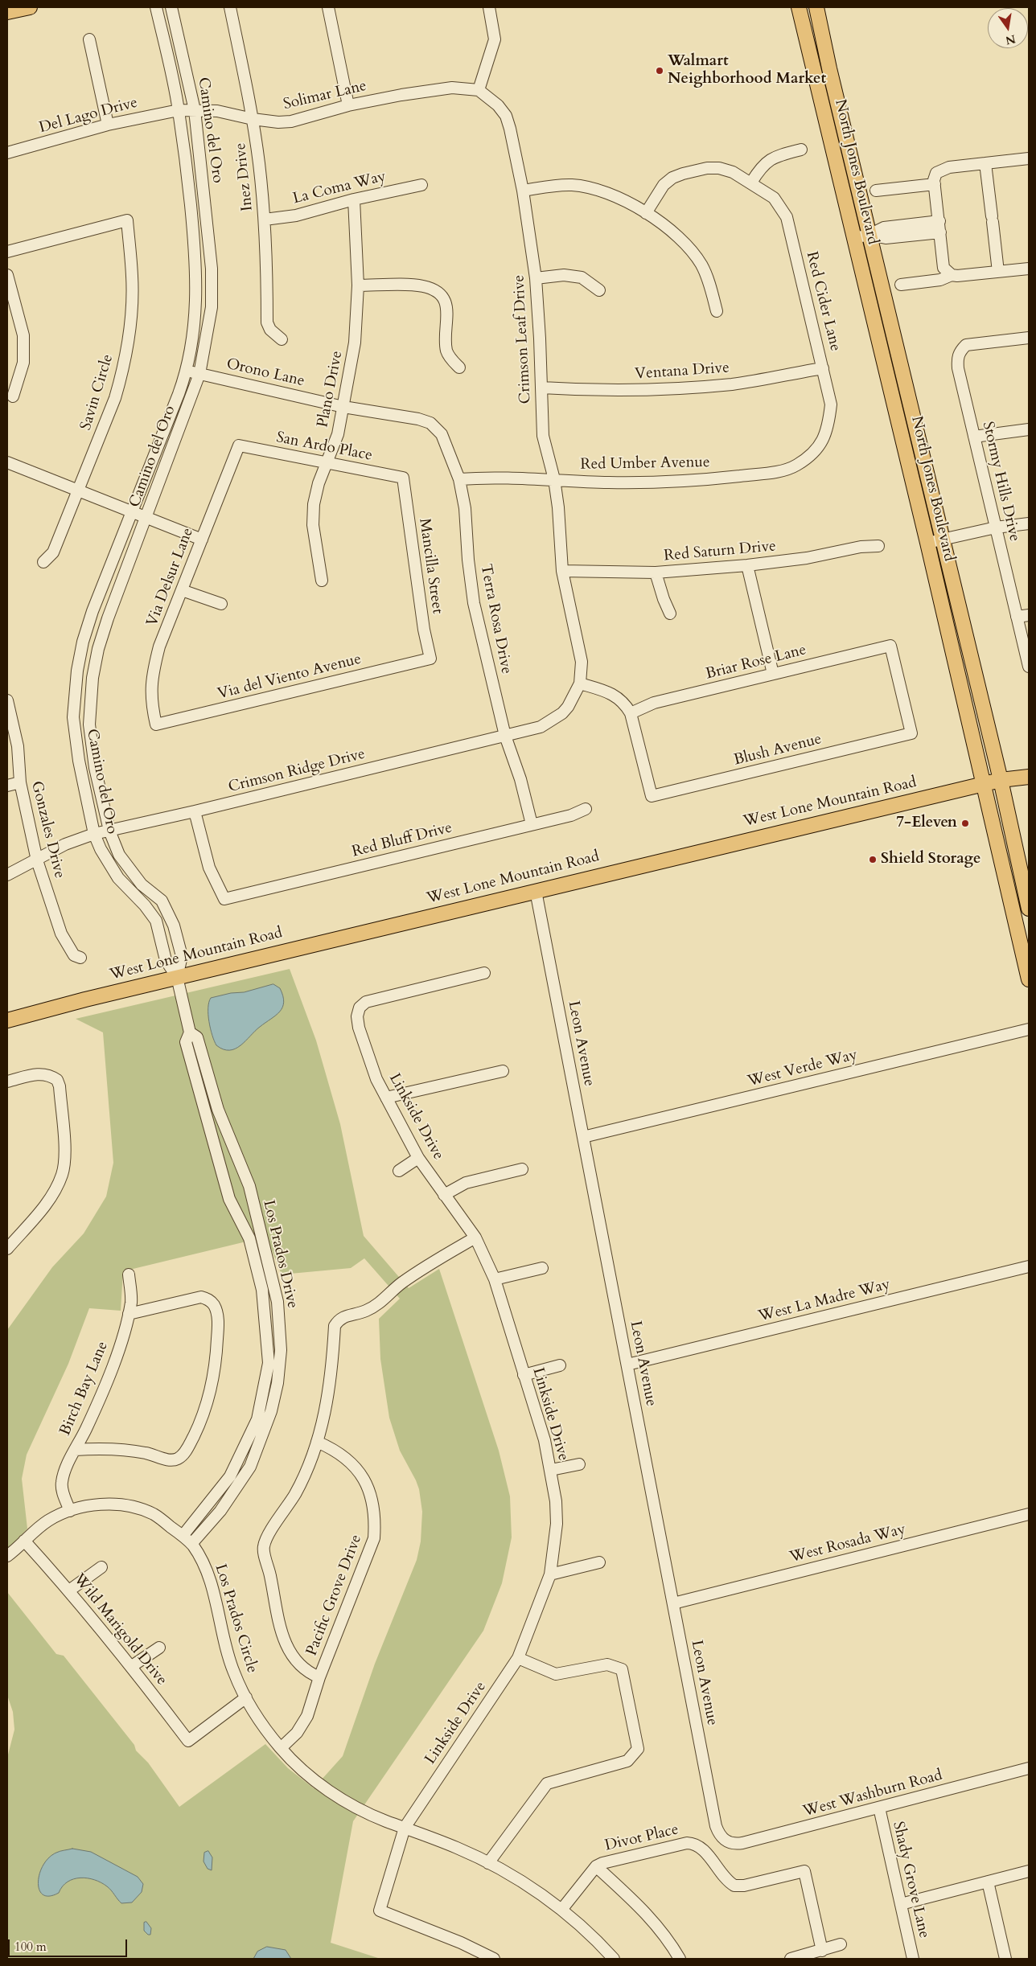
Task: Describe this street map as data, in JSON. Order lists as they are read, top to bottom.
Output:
{
  "streets": {
    "main road": ["North Jones Boulevard", "West Lone Mountain Road"],
    "street": [
      "Solimar Lane",
      "Del Lago Drive",
      "Camino del Oro",
      "Inez Drive",
      "La Coma Way",
      "Red Cider Lane",
      "Crimson Leaf Drive",
      "Ventana Drive",
      "Orono Lane",
      "Plano Drive",
      "Savin Circle",
      "San Ardo Place",
      "Red Umber Avenue",
      "Stormy Hills Drive",
      "Red Saturn Drive",
      "Mancilla Street",
      "Via Delsur Lane",
      "Terra Rosa Drive",
      "Briar Rose Lane",
      "Via del Viento Avenue",
      "Blush Avenue",
      "Crimson Ridge Drive",
      "Gonzales Drive",
      "Red Bluff Drive",
      "Leon Avenue",
      "West Verde Way",
      "Linkside Drive",
      "Los Prados Drive",
      "West La Madre Way",
      "Birch Bay Lane",
      "West Rosada Way",
      "Pacific Grove Drive",
      "Los Prados Circle",
      "Wild Marigold Drive",
      "West Washburn Road",
      "Divot Place",
      "Shady Grove Lane"
    ]
  },
  "crossings": [
    ["Solimar Lane", "Del Lago Drive"],
    ["Solimar Lane", "Camino del Oro"],
    ["Solimar Lane", "Inez Drive"],
    ["Solimar Lane", "Crimson Leaf Drive"],
    ["Del Lago Drive", "Camino del Oro"],
    ["Camino del Oro", "Orono Lane"],
    ["Camino del Oro", "Crimson Ridge Drive"],
    ["Camino del Oro", "West Lone Mountain Road"],
    ["Camino del Oro", "Los Prados Drive"],
    ["North Jones Boulevard", "West Lone Mountain Road"],
    ["Inez Drive", "La Coma Way"],
    ["La Coma Way", "Plano Drive"],
    ["Red Cider Lane", "Ventana Drive"],
    ["Red Cider Lane", "Red Umber Avenue"],
    ["Crimson Leaf Drive", "Ventana Drive"],
    ["Crimson Leaf Drive", "Red Umber Avenue"],
    ["Crimson Leaf Drive", "Red Saturn Drive"],
    ["Crimson Leaf Drive", "Crimson Ridge Drive"],
    ["Orono Lane", "Plano Drive"],
    ["Orono Lane", "Terra Rosa Drive"],
    ["Plano Drive", "San Ardo Place"],
    ["San Ardo Place", "Mancilla Street"],
    ["San Ardo Place", "Via Delsur Lane"],
    ["Red Umber Avenue", "Terra Rosa Drive"],
    ["Mancilla Street", "Via del Viento Avenue"],
    ["Via Delsur Lane", "Via del Viento Avenue"],
    ["Terra Rosa Drive", "Crimson Ridge Drive"],
    ["Terra Rosa Drive", "Red Bluff Drive"],
    ["Briar Rose Lane", "Blush Avenue"],
    ["Crimson Ridge Drive", "Gonzales Drive"],
    ["Crimson Ridge Drive", "Red Bluff Drive"],
    ["West Lone Mountain Road", "Leon Avenue"],
    ["West Lone Mountain Road", "Los Prados Drive"],
    ["Leon Avenue", "West Verde Way"],
    ["Leon Avenue", "West La Madre Way"],
    ["Leon Avenue", "West Rosada Way"],
    ["Leon Avenue", "West Washburn Road"],
    ["Linkside Drive", "Los Prados Circle"],
    ["Los Prados Drive", "Los Prados Circle"],
    ["Birch Bay Lane", "Los Prados Circle"],
    ["Pacific Grove Drive", "Los Prados Circle"],
    ["Los Prados Circle", "Wild Marigold Drive"],
    ["Los Prados Circle", "Divot Place"],
    ["West Washburn Road", "Shady Grove Lane"]
  ],
  "places": ["Walmart Neighborhood Market", "7-Eleven", "Shield Storage"],
  "scale_bar": "100 m",
  "north": "bottom"
}
